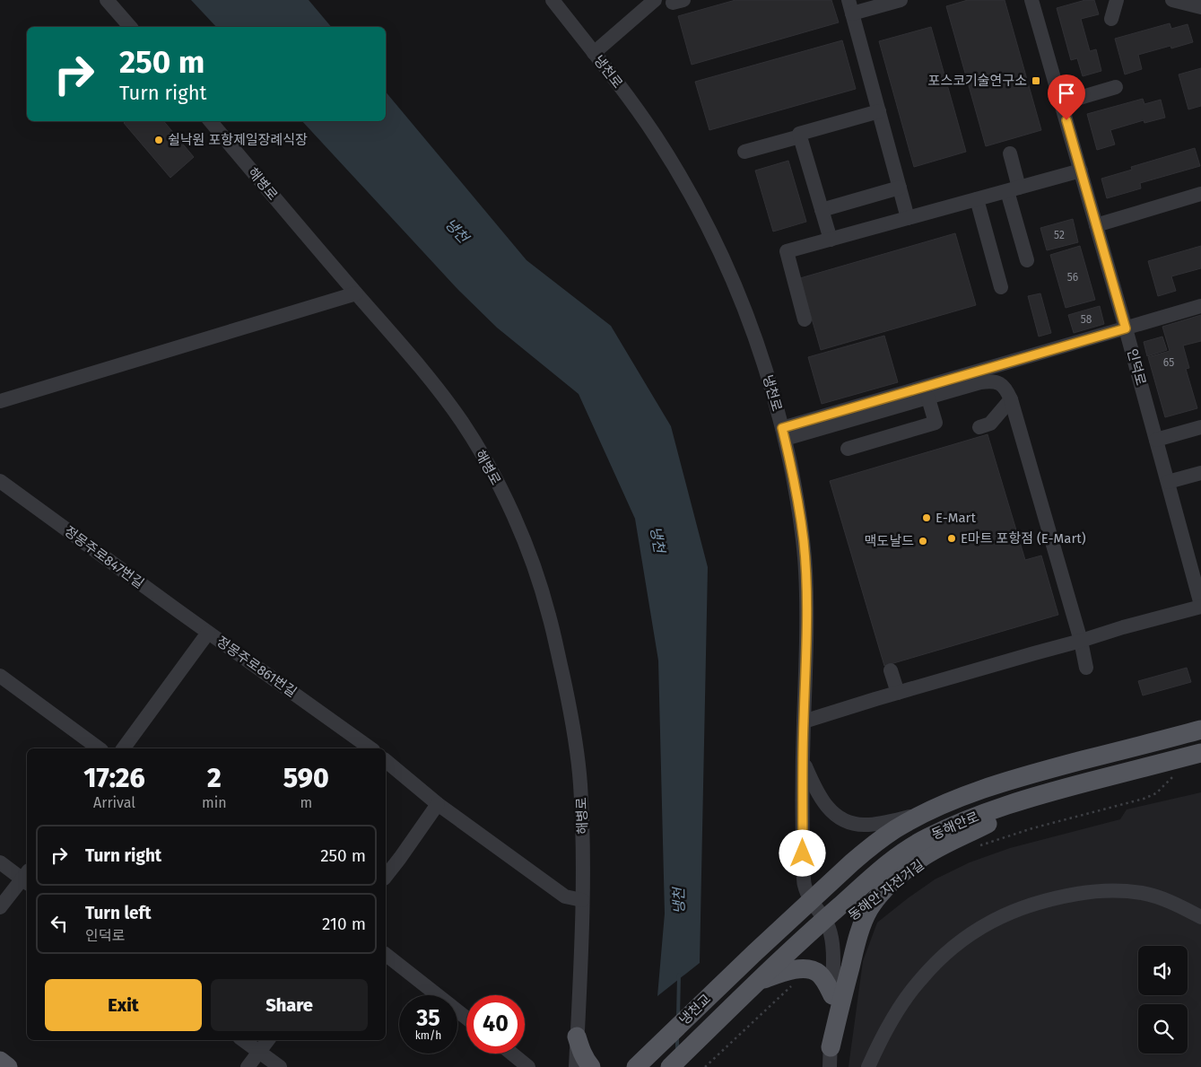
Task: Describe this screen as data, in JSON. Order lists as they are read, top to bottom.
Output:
{
  "streets": {
    "main road": ["동해안로", "냉천교"],
    "street": [
      "냉천로",
      "해병로",
      "인덕로",
      "정몽주로847번길",
      "정몽주로861번길"
    ]
  },
  "crossings": [
    ["냉천로", "동해안로"],
    ["정몽주로847번길", "정몽주로861번길"],
    ["동해안로", "냉천교"]
  ],
  "water": ["냉천"],
  "places": {
    "transit": ["포스코기술연구소"],
    "other": [
      "쉴낙원 포항제일장례식장",
      "E-Mart",
      "E마트 포항점 (E-Mart)",
      "맥도날드"
    ]
  },
  "house_numbers": [
    "52",
    "56",
    "58",
    "65"
  ],
  "page": {
    "turn": ["250 m", "Turn right"],
    "eta": [
      "17:26",
      "Arrival",
      "2",
      "min",
      "590",
      "m"
    ],
    "list": [
      {
        "name": "Turn right",
        "value": "250 m"
      },
      {
        "name": "Turn left",
        "note": "인덕로",
        "value": "210 m"
      }
    ],
    "buttons": ["Exit", "Share"],
    "speed": "35 km/h",
    "limit": "40"
  }
}
